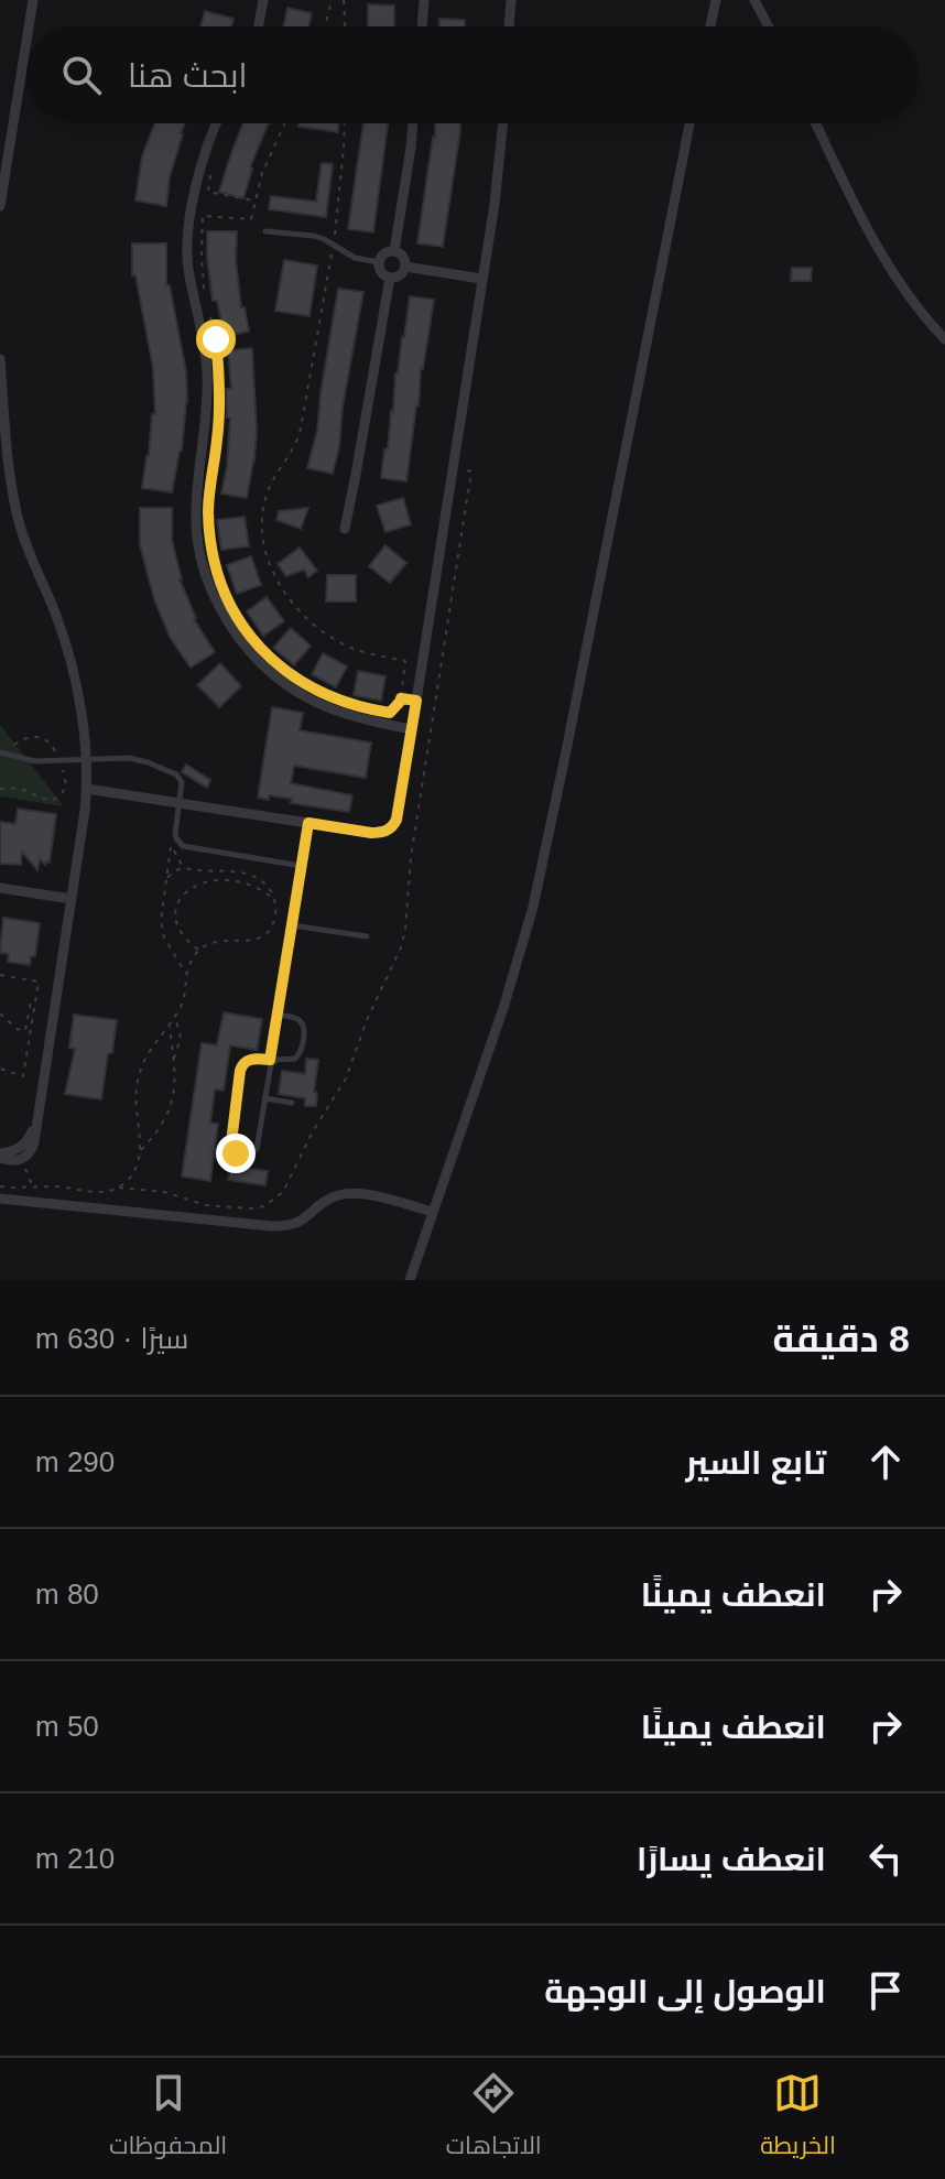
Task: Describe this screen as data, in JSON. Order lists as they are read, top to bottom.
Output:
{
  "page": {
    "search": "ابحث هنا",
    "heading": ["8 دقيقة", "سيرًا · 630 m"],
    "list": [
      ["تابع السير", "290 m"],
      ["انعطف يمينًا", "80 m"],
      ["انعطف يمينًا", "50 m"],
      ["انعطف يسارًا", "210 m"],
      "الوصول إلى الوجهة"
    ],
    "nav": ["الخريطة", "الاتجاهات", "المحفوظات"]
  }
}
